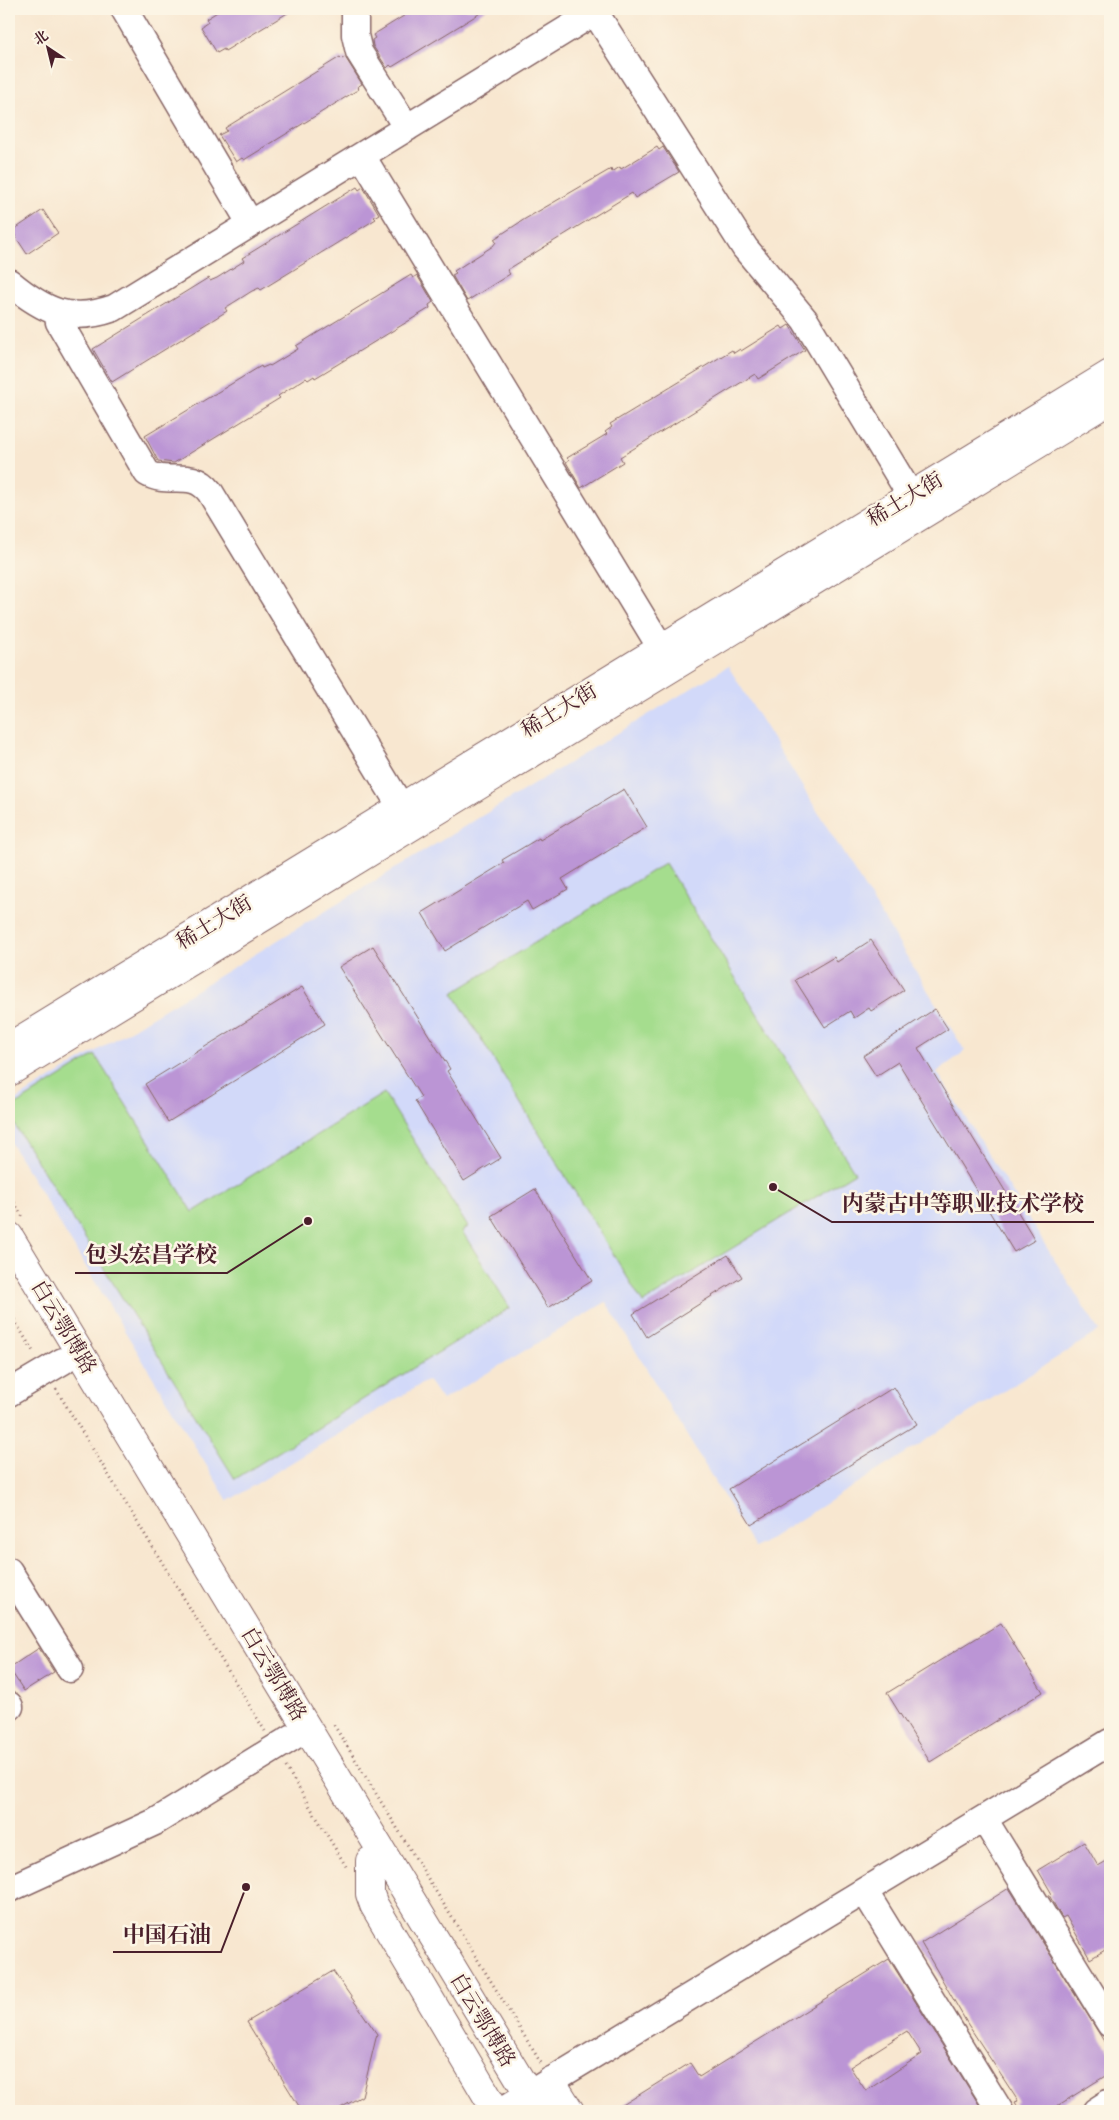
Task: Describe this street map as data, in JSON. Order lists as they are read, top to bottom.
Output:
{
  "streets": {
    "main road": ["稀土大街", "白云鄂博路"]
  },
  "places": ["内蒙古中等职业技术学校", "包头宏昌学校", "中国石油"],
  "north": "top left"
}
